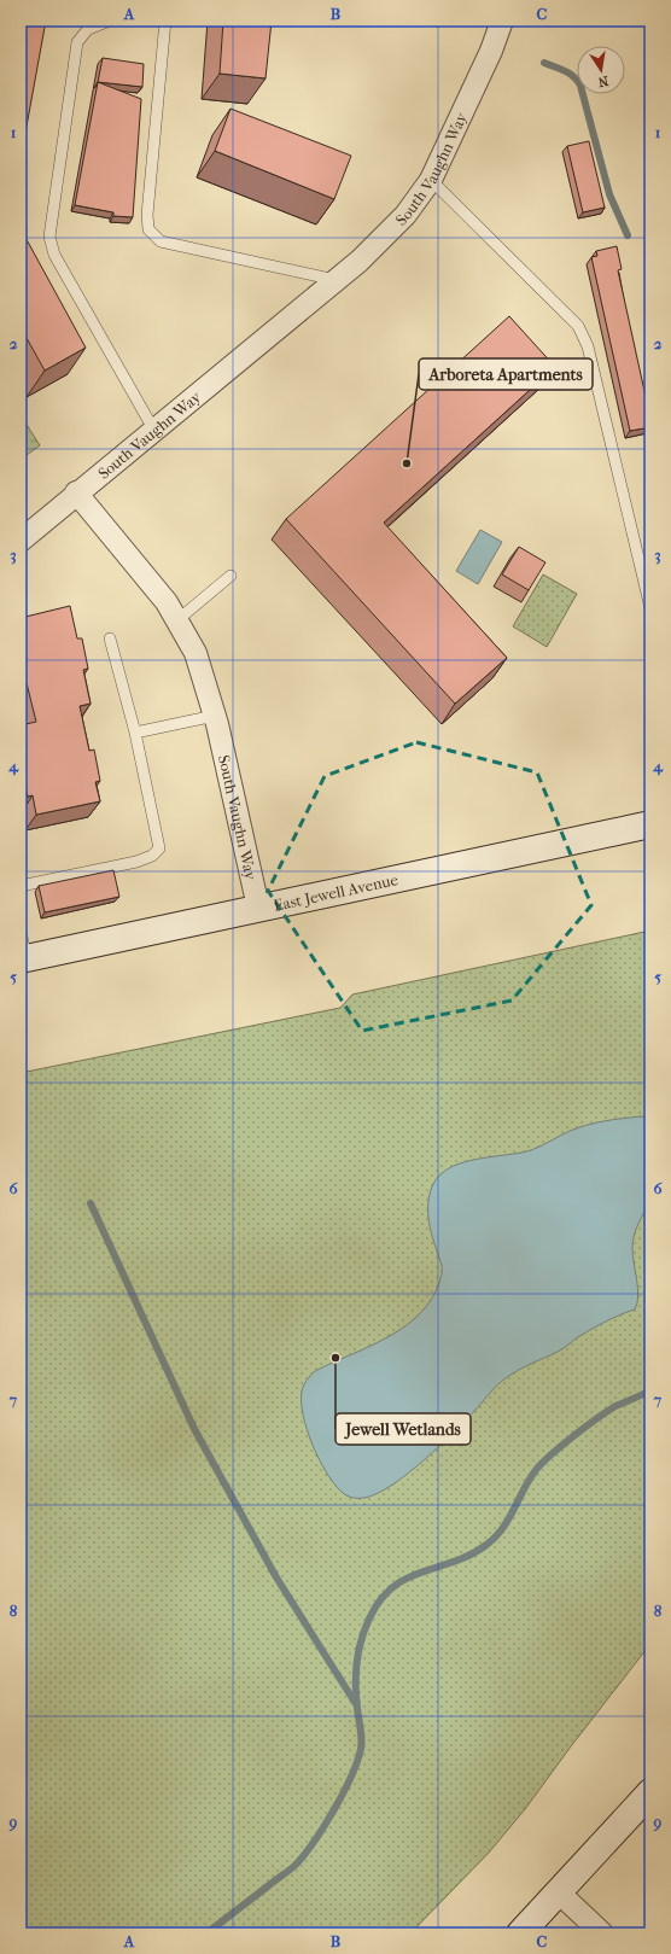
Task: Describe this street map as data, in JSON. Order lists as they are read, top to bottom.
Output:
{
  "streets": {
    "street": ["South Vaughn Way", "East Jewell Avenue"]
  },
  "crossings": [
    ["South Vaughn Way", "East Jewell Avenue"]
  ],
  "places": ["Arboreta Apartments", "Jewell Wetlands"],
  "north": "bottom",
  "grid": {
    "columns": ["A", "B", "C"],
    "rows": [
      "1",
      "2",
      "3",
      "4",
      "5",
      "6",
      "7",
      "8",
      "9"
    ]
  }
}
